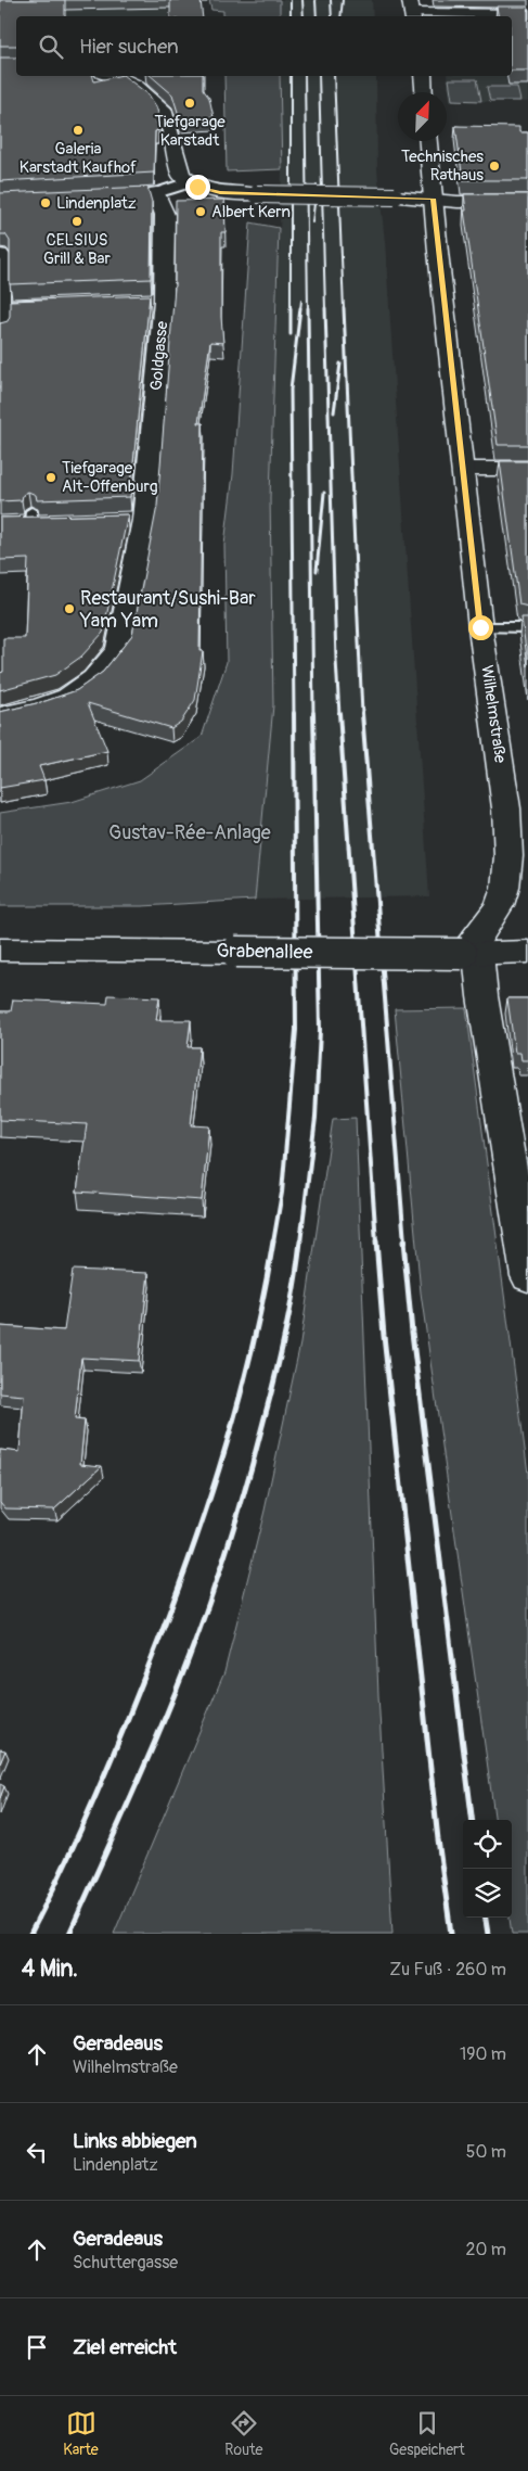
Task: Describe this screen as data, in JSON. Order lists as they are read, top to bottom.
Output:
{
  "streets": {
    "street": ["Goldgasse", "Wilhelmstraße", "Grabenallee"]
  },
  "crossings": [
    ["Wilhelmstraße", "Grabenallee"]
  ],
  "parks": ["Gustav-Rée-Anlage"],
  "places": [
    "Tiefgarage Karstadt",
    "Galeria Karstadt Kaufhof",
    "Technisches Rathaus",
    "Lindenplatz",
    "Albert Kern",
    "CELSIUS Grill & Bar",
    "Tiefgarage Alt-Offenburg",
    "Restaurant/Sushi-Bar Yam Yam"
  ],
  "north": "top right",
  "page": {
    "search": "Hier suchen",
    "heading": ["4 Min.", "Zu Fuß · 260 m"],
    "list": [
      ["Geradeaus", "Wilhelmstraße", "190 m"],
      ["Links abbiegen", "Lindenplatz", "50 m"],
      ["Geradeaus", "Schuttergasse", "20 m"],
      "Ziel erreicht"
    ],
    "nav": ["Karte", "Route", "Gespeichert"]
  }
}
